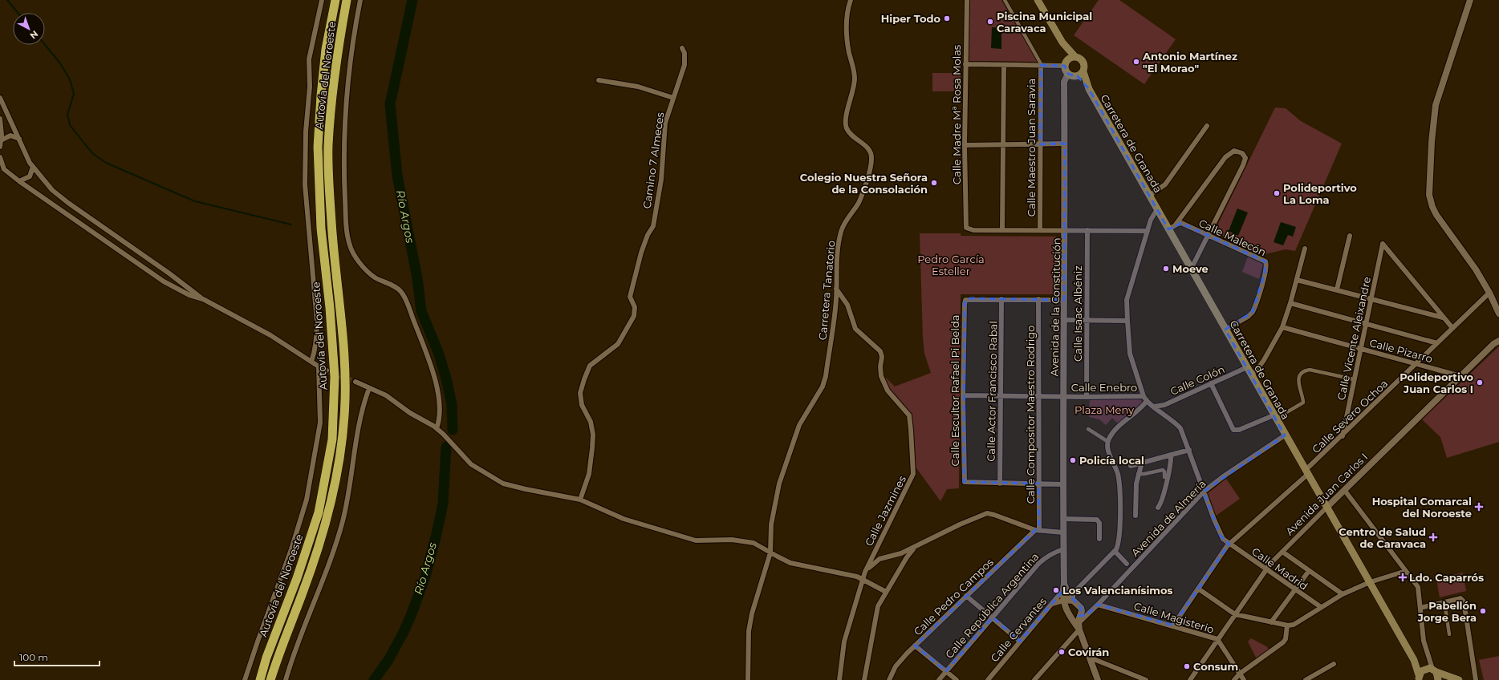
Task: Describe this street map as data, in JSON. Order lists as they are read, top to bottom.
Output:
{
  "streets": {
    "highway": ["Autovía del Noroeste"],
    "main road": ["Carretera de Granada"],
    "street": [
      "Calle Madre Mª Rosa Molas",
      "Calle Maestro Juan Saravia",
      "Camino 7 Almeces",
      "Calle Malecón",
      "Carretera Tanatorio",
      "Avenida de la Constitución",
      "Calle Isaac Albéniz",
      "Calle Vicente Aleixandre",
      "Calle Pizarro",
      "Calle Colón",
      "Calle Enebro",
      "Calle Escultor Rafael Pi Belda",
      "Calle Actor Francisco Rabal",
      "Calle Compositor Maestro Rodrigo",
      "Calle Severo Ochoa",
      "Avenida Juan Carlos I",
      "Calle Jazmines",
      "Avenida de Almería",
      "Calle Madrid",
      "Calle Pedro Campos",
      "Calle República Argentina",
      "Calle Magisterio",
      "Calle Cervantes"
    ]
  },
  "crossings": [
    ["Carretera de Granada", "Calle Malecón"],
    ["Carretera de Granada", "Avenida de la Constitución"],
    ["Carretera de Granada", "Calle Colón"],
    ["Carretera de Granada", "Calle Severo Ochoa"],
    ["Carretera de Granada", "Avenida Juan Carlos I"],
    ["Carretera de Granada", "Avenida de Almería"],
    ["Carretera de Granada", "Calle Madrid"],
    ["Carretera Tanatorio", "Calle Jazmines"],
    ["Avenida de la Constitución", "Calle Enebro"],
    ["Avenida de la Constitución", "Calle República Argentina"],
    ["Calle Isaac Albéniz", "Calle Enebro"],
    ["Calle Vicente Aleixandre", "Calle Pizarro"],
    ["Calle Vicente Aleixandre", "Calle Severo Ochoa"],
    ["Calle Pizarro", "Calle Severo Ochoa"],
    ["Calle Pizarro", "Avenida Juan Carlos I"],
    ["Calle Colón", "Calle Madrid"],
    ["Calle Enebro", "Calle Escultor Rafael Pi Belda"],
    ["Calle Enebro", "Calle Actor Francisco Rabal"],
    ["Calle Enebro", "Calle Compositor Maestro Rodrigo"],
    ["Calle Enebro", "Calle Madrid"],
    ["Calle Escultor Rafael Pi Belda", "Calle Actor Francisco Rabal"],
    ["Calle Compositor Maestro Rodrigo", "Calle Pedro Campos"],
    ["Calle Severo Ochoa", "Calle Madrid"],
    ["Calle Severo Ochoa", "Calle Magisterio"],
    ["Avenida Juan Carlos I", "Calle Madrid"],
    ["Avenida Juan Carlos I", "Calle Magisterio"],
    ["Avenida de Almería", "Calle Madrid"],
    ["Avenida de Almería", "Calle Magisterio"]
  ],
  "water": ["Río Argos"],
  "parks": ["Pedro García Esteller", "Plaza Meny"],
  "places": {
    "other": [
      "Hiper Todo",
      "Piscina Municipal Caravaca",
      "Antonio Martínez \"El Morao\"",
      "Colegio Nuestra Señora de la Consolación",
      "Polideportivo La Loma",
      "Moeve",
      "Polideportivo Juan Carlos I",
      "Policía local",
      "Los Valencianísimos",
      "Pabellón Jorge Bera",
      "Covirán",
      "Consum"
    ],
    "health": ["Hospital Comarcal del Noroeste", "Centro de Salud de Caravaca", "Ldo. Caparrós"]
  },
  "scale_bar": "100 m",
  "north": "bottom right"
}
